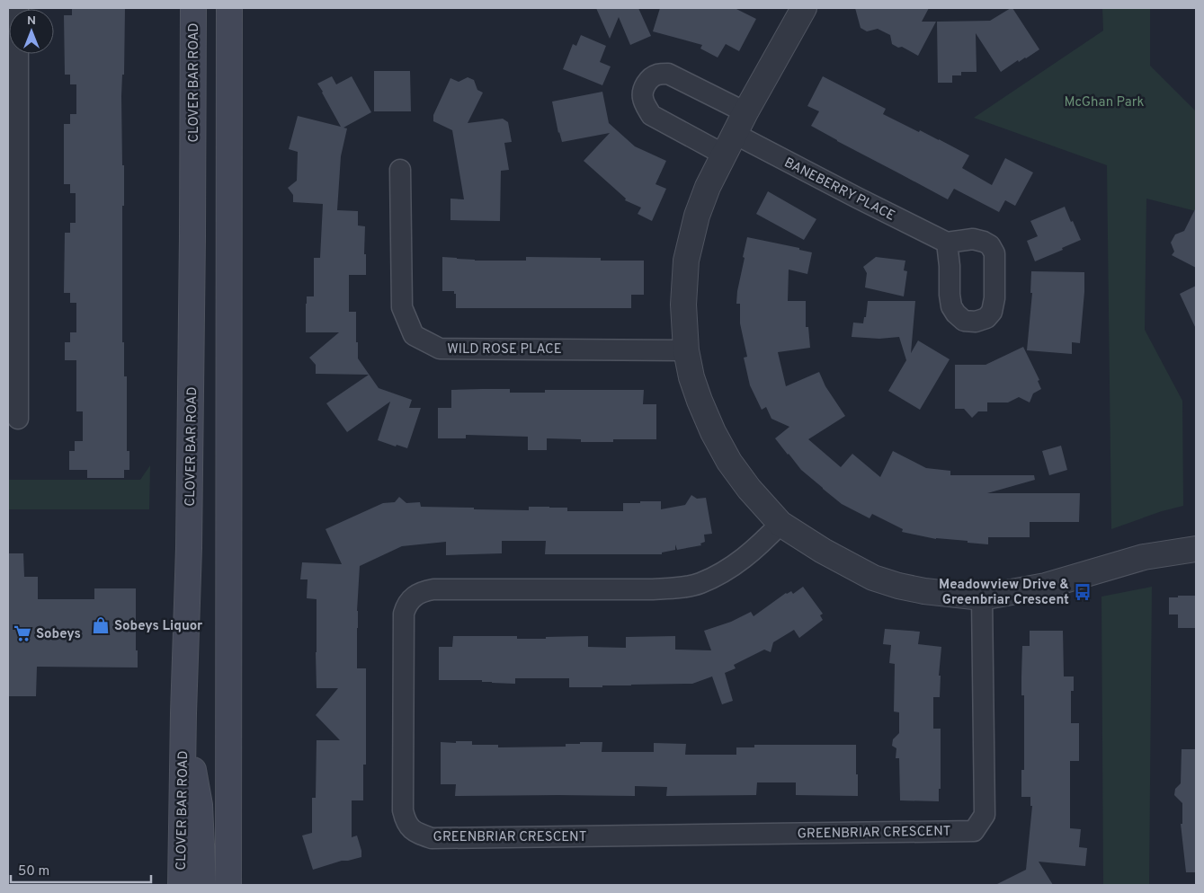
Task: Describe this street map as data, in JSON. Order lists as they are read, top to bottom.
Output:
{
  "streets": {
    "main road": ["CLOVER BAR ROAD"],
    "street": ["BANEBERRY PLACE", "WILD ROSE PLACE", "GREENBRIAR CRESCENT"]
  },
  "parks": ["McGhan Park"],
  "places": {
    "bus stop": ["Meadowview Drive & Greenbriar Crescent"],
    "shop": ["Sobeys Liquor"],
    "supermarket": ["Sobeys"]
  },
  "scale_bar": "50 m",
  "north": "top"
}
